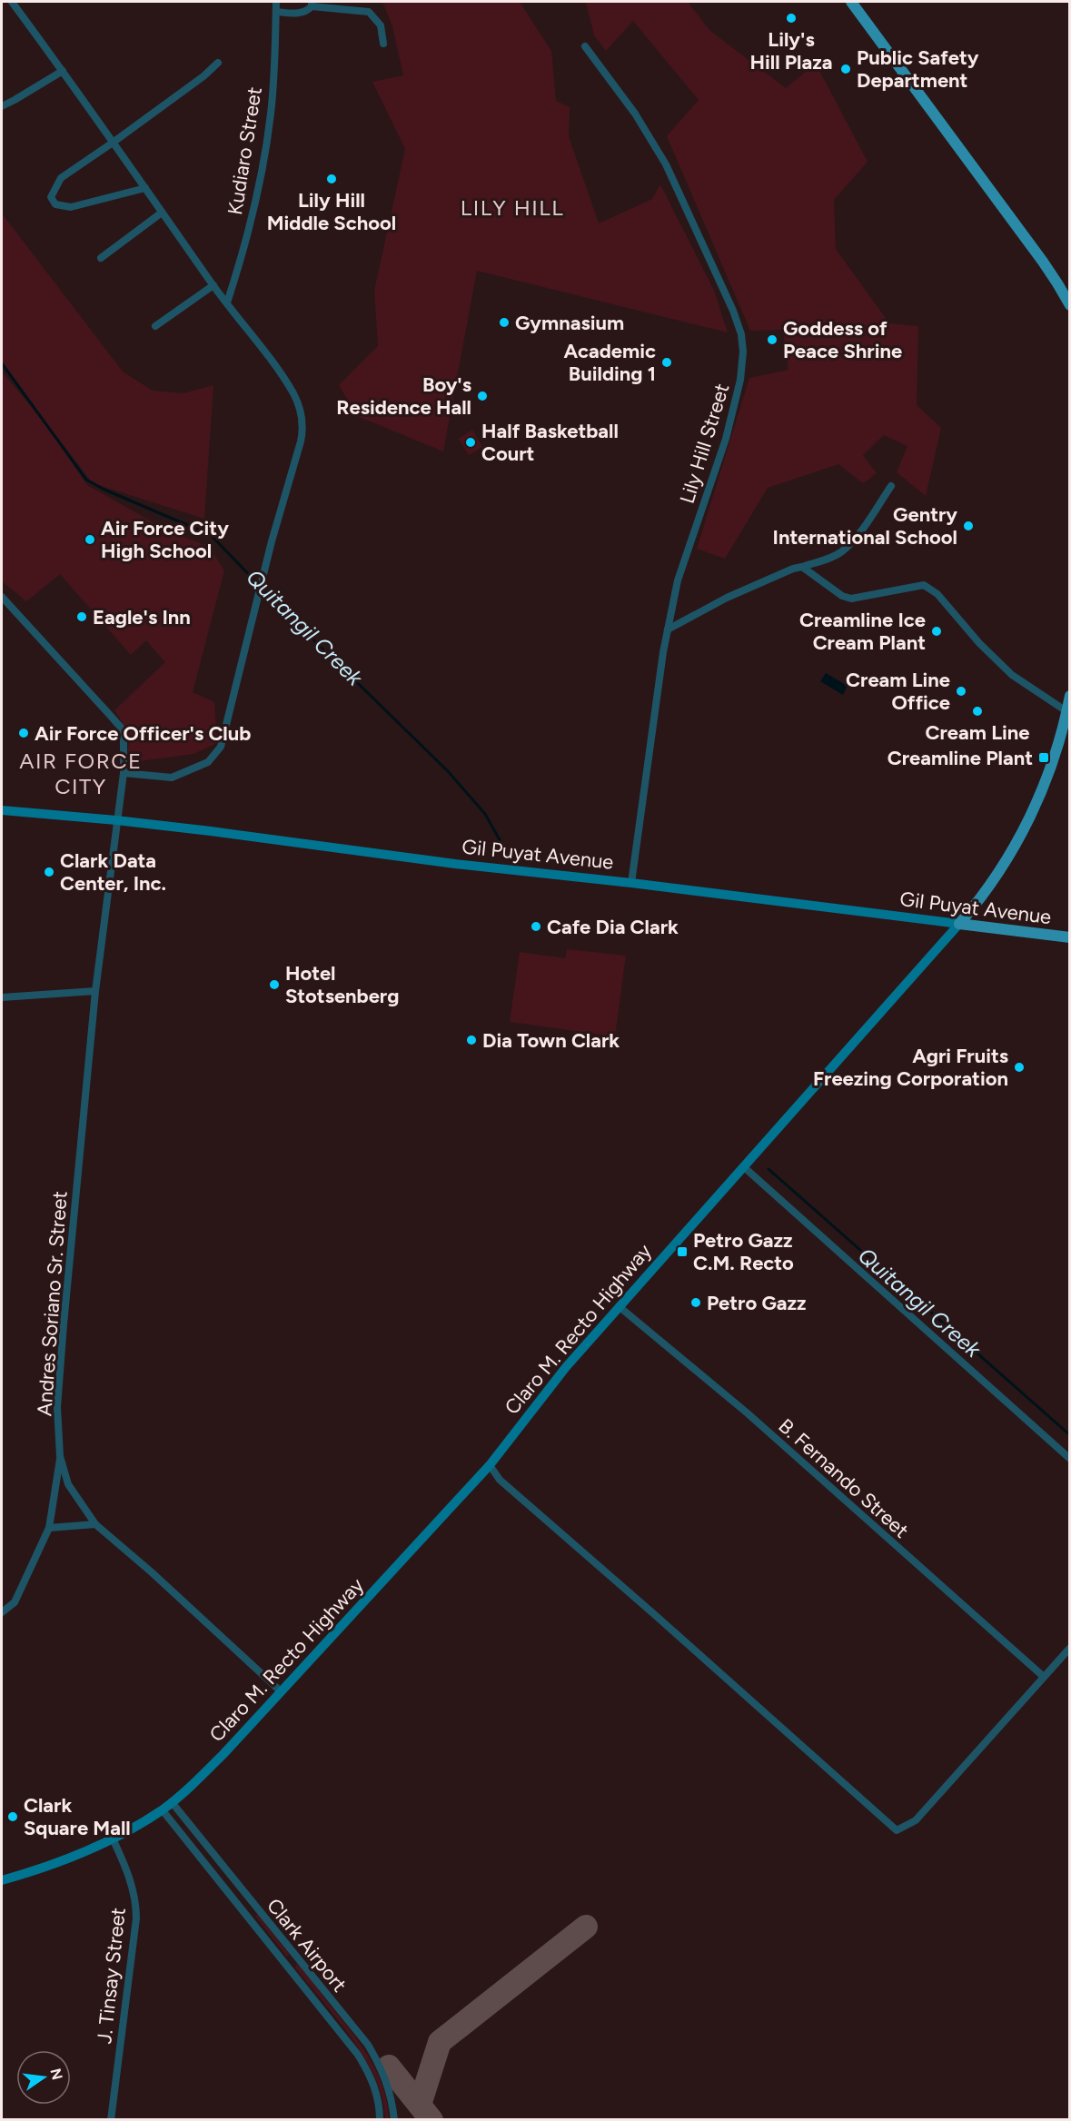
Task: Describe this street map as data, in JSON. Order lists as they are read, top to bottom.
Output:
{
  "streets": {
    "main road": ["Gil Puyat Avenue", "Claro M. Recto Highway"],
    "street": [
      "Kudiaro Street",
      "Lily Hill Street",
      "Andres Soriano Sr. Street",
      "B. Fernando Street",
      "Clark Airport",
      "J. Tinsay Street"
    ]
  },
  "crossings": [
    ["Lily Hill Street", "Gil Puyat Avenue"],
    ["Gil Puyat Avenue", "Andres Soriano Sr. Street"],
    ["Gil Puyat Avenue", "Claro M. Recto Highway"],
    ["Andres Soriano Sr. Street", "Claro M. Recto Highway"],
    ["Claro M. Recto Highway", "B. Fernando Street"],
    ["Claro M. Recto Highway", "Clark Airport"],
    ["Claro M. Recto Highway", "J. Tinsay Street"]
  ],
  "districts": ["LILY HILL", "AIR FORCE CITY"],
  "water": ["Quitangil Creek"],
  "places": {
    "other": [
      "Lily's Hill Plaza",
      "Public Safety Department",
      "Lily Hill Middle School",
      "Gymnasium",
      "Goddess of Peace Shrine",
      "Academic Building 1",
      "Boy's Residence Hall",
      "Half Basketball Court",
      "Gentry International School",
      "Air Force City High School",
      "Eagle's Inn",
      "Creamline Ice Cream Plant",
      "Cream Line Office",
      "Cream Line",
      "Air Force Officer's Club",
      "Clark Data Center, Inc.",
      "Cafe Dia Clark",
      "Hotel Stotsenberg",
      "Dia Town Clark",
      "Agri Fruits Freezing Corporation",
      "Petro Gazz",
      "Clark Square Mall"
    ],
    "transit": ["Creamline Plant", "Petro Gazz C.M. Recto"]
  },
  "north": "right"
}
